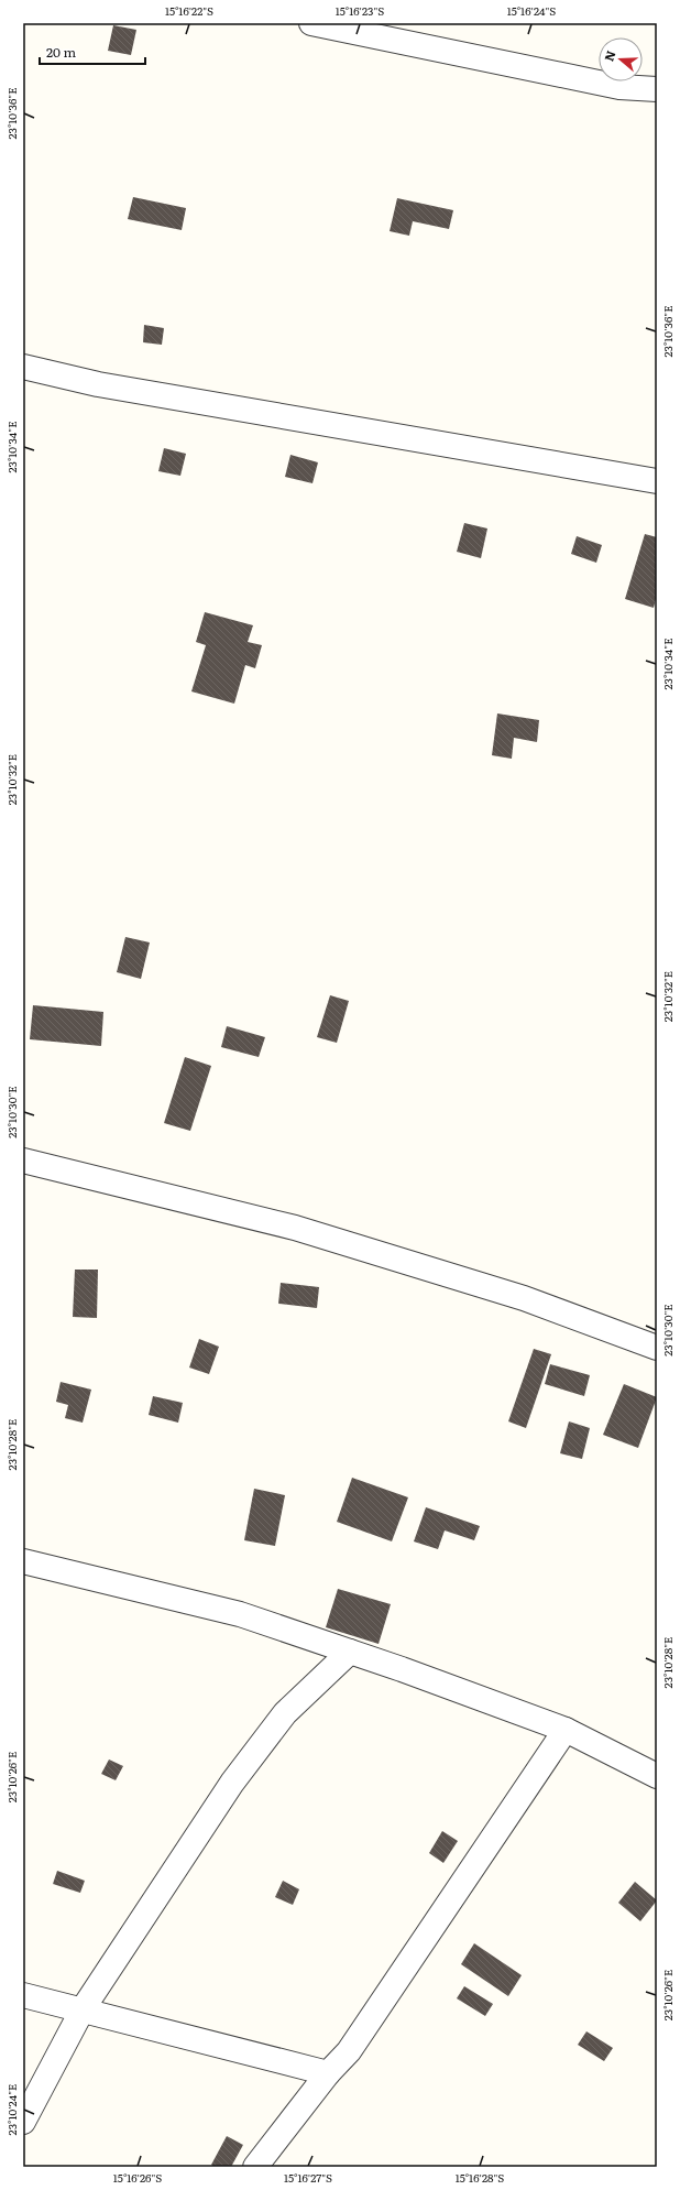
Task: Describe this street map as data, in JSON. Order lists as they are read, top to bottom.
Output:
{
  "scale_bar": "20 m",
  "north": "left",
  "coordinates": [
    "15°16'22\"S",
    "15°16'23\"S",
    "15°16'24\"S",
    "23°10'36\"E",
    "23°10'34\"E",
    "23°10'32\"E",
    "23°10'30\"E",
    "23°10'28\"E",
    "23°10'26\"E",
    "23°10'24\"E",
    "15°16'26\"S",
    "15°16'27\"S",
    "15°16'28\"S"
  ]
}
